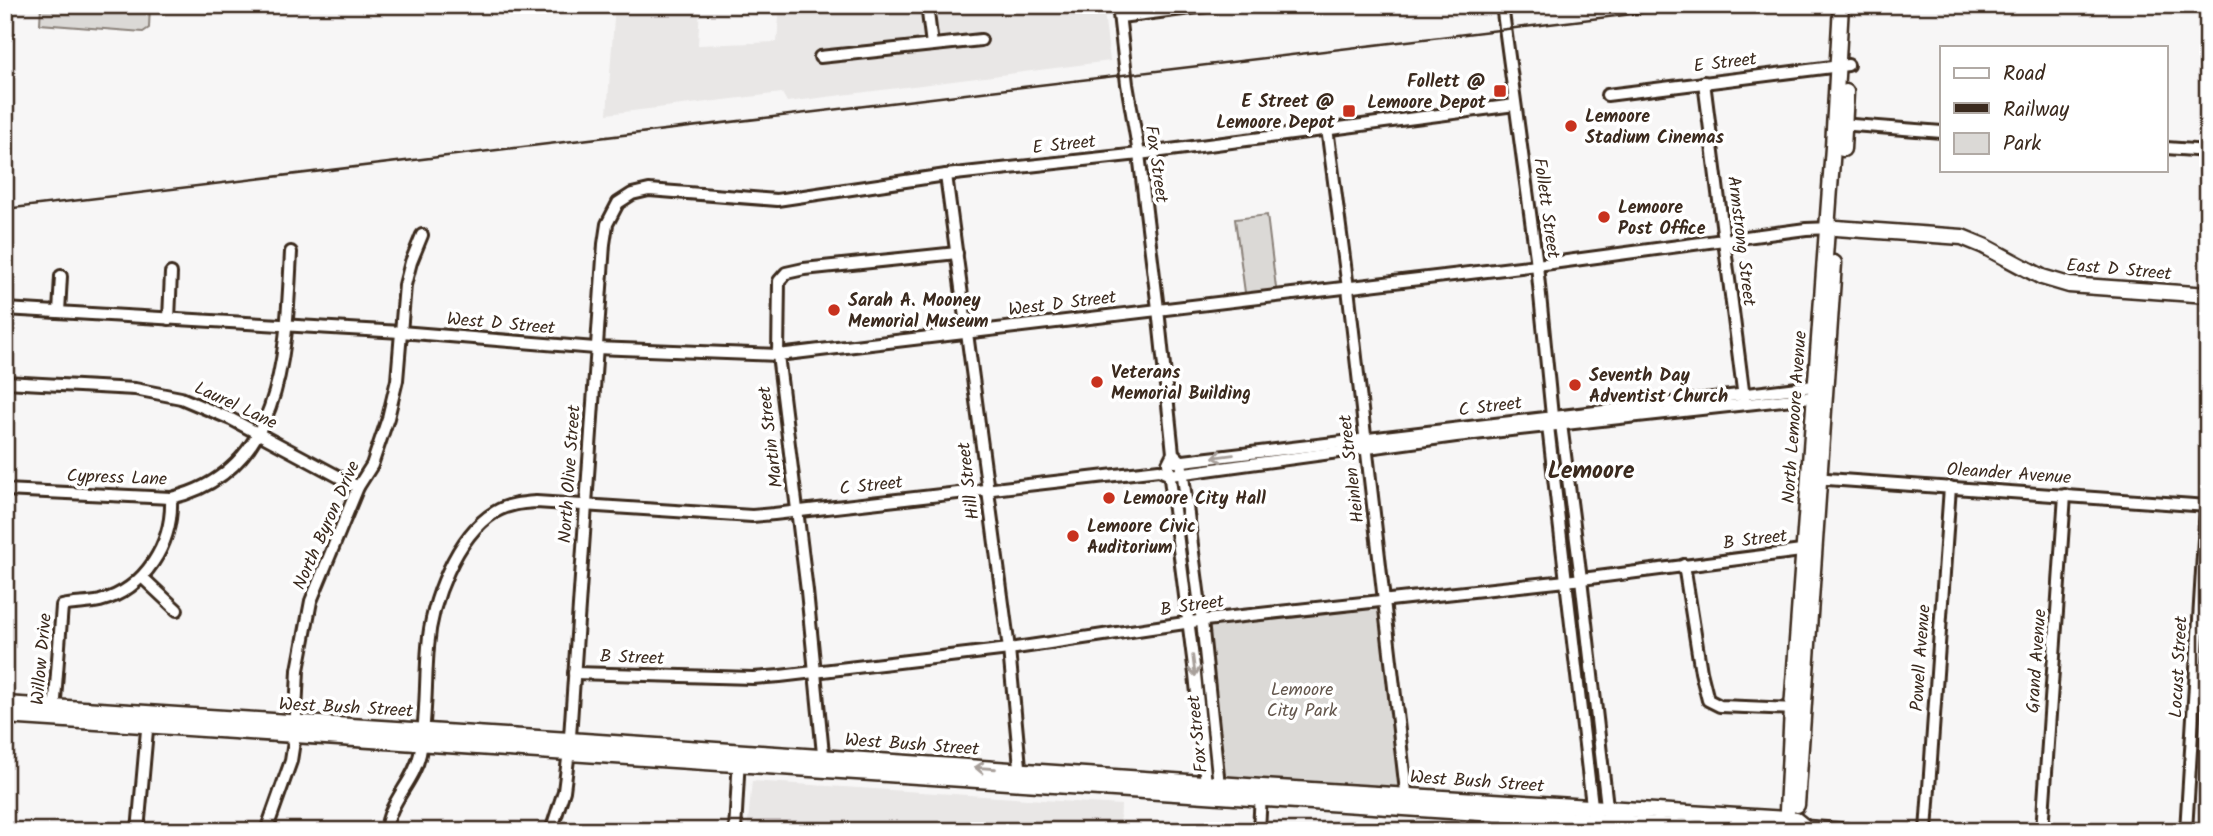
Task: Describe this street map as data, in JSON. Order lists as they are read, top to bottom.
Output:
{
  "streets": {
    "main road": ["East D Street", "North Lemoore Avenue", "West Bush Street"],
    "street": [
      "E Street",
      "Fox Street",
      "Follett Street",
      "Armstrong Street",
      "West D Street",
      "Laurel Lane",
      "C Street",
      "Martin Street",
      "Heinlen Street",
      "Oleander Avenue",
      "North Olive Street",
      "Cypress Lane",
      "Hill Street",
      "North Byron Drive",
      "B Street",
      "Powell Avenue",
      "Willow Drive",
      "Grand Avenue",
      "Locust Street"
    ]
  },
  "crossings": [
    ["E Street", "Fox Street"],
    ["E Street", "Follett Street"],
    ["E Street", "Armstrong Street"],
    ["E Street", "North Lemoore Avenue"],
    ["E Street", "Heinlen Street"],
    ["E Street", "North Olive Street"],
    ["E Street", "Hill Street"],
    ["Fox Street", "West D Street"],
    ["Fox Street", "C Street"],
    ["Fox Street", "B Street"],
    ["Fox Street", "West Bush Street"],
    ["Follett Street", "West D Street"],
    ["Follett Street", "C Street"],
    ["Follett Street", "B Street"],
    ["Follett Street", "West Bush Street"],
    ["Armstrong Street", "West D Street"],
    ["Armstrong Street", "C Street"],
    ["East D Street", "West D Street"],
    ["East D Street", "North Lemoore Avenue"],
    ["West D Street", "North Lemoore Avenue"],
    ["West D Street", "Martin Street"],
    ["West D Street", "Heinlen Street"],
    ["West D Street", "North Olive Street"],
    ["West D Street", "Cypress Lane"],
    ["West D Street", "Hill Street"],
    ["West D Street", "North Byron Drive"],
    ["Laurel Lane", "Cypress Lane"],
    ["Laurel Lane", "North Byron Drive"],
    ["C Street", "North Lemoore Avenue"],
    ["C Street", "Martin Street"],
    ["C Street", "Heinlen Street"],
    ["C Street", "North Olive Street"],
    ["C Street", "Hill Street"],
    ["C Street", "West Bush Street"],
    ["North Lemoore Avenue", "Oleander Avenue"],
    ["North Lemoore Avenue", "B Street"],
    ["North Lemoore Avenue", "West Bush Street"],
    ["Martin Street", "Hill Street"],
    ["Martin Street", "B Street"],
    ["Martin Street", "West Bush Street"],
    ["Heinlen Street", "B Street"],
    ["Heinlen Street", "West Bush Street"],
    ["Oleander Avenue", "Powell Avenue"],
    ["Oleander Avenue", "Grand Avenue"],
    ["Oleander Avenue", "Locust Street"],
    ["North Olive Street", "B Street"],
    ["North Olive Street", "West Bush Street"],
    ["Cypress Lane", "Willow Drive"],
    ["Hill Street", "B Street"],
    ["Hill Street", "West Bush Street"],
    ["North Byron Drive", "West Bush Street"],
    ["Willow Drive", "West Bush Street"]
  ],
  "districts": ["Lemoore"],
  "parks": ["Lemoore City Park"],
  "places": {
    "transit": ["Follett @ Lemoore Depot", "E Street @ Lemoore Depot"],
    "other": [
      "Lemoore Stadium Cinemas",
      "Lemoore Post Office",
      "Sarah A. Mooney Memorial Museum",
      "Veterans Memorial Building",
      "Seventh Day Adventist Church",
      "Lemoore City Hall",
      "Lemoore Civic Auditorium"
    ]
  },
  "legend": ["Road", "Railway", "Park"]
}
